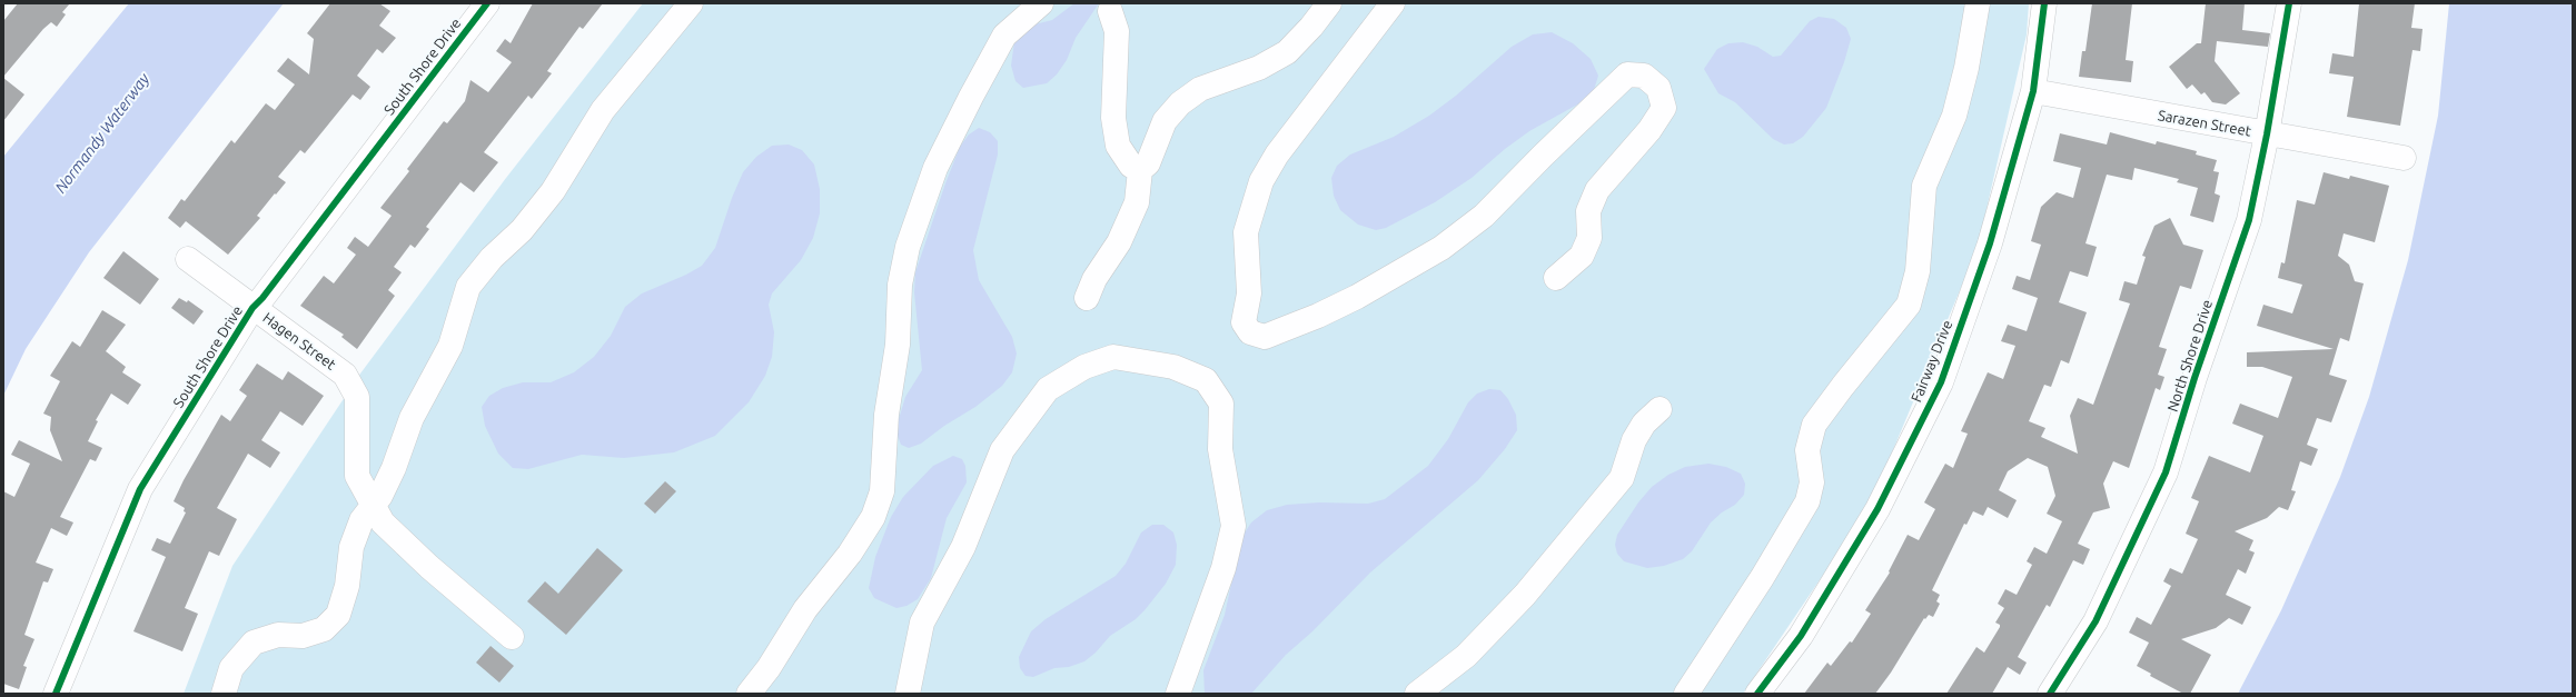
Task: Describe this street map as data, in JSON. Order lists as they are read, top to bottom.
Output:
{
  "streets": {
    "street": [
      "South Shore Drive",
      "Sarazen Street",
      "Hagen Street",
      "North Shore Drive",
      "Fairway Drive"
    ]
  },
  "crossings": [
    ["South Shore Drive", "Hagen Street"],
    ["Sarazen Street", "North Shore Drive"],
    ["Sarazen Street", "Fairway Drive"]
  ],
  "water": ["Normandy Waterway"]
}
